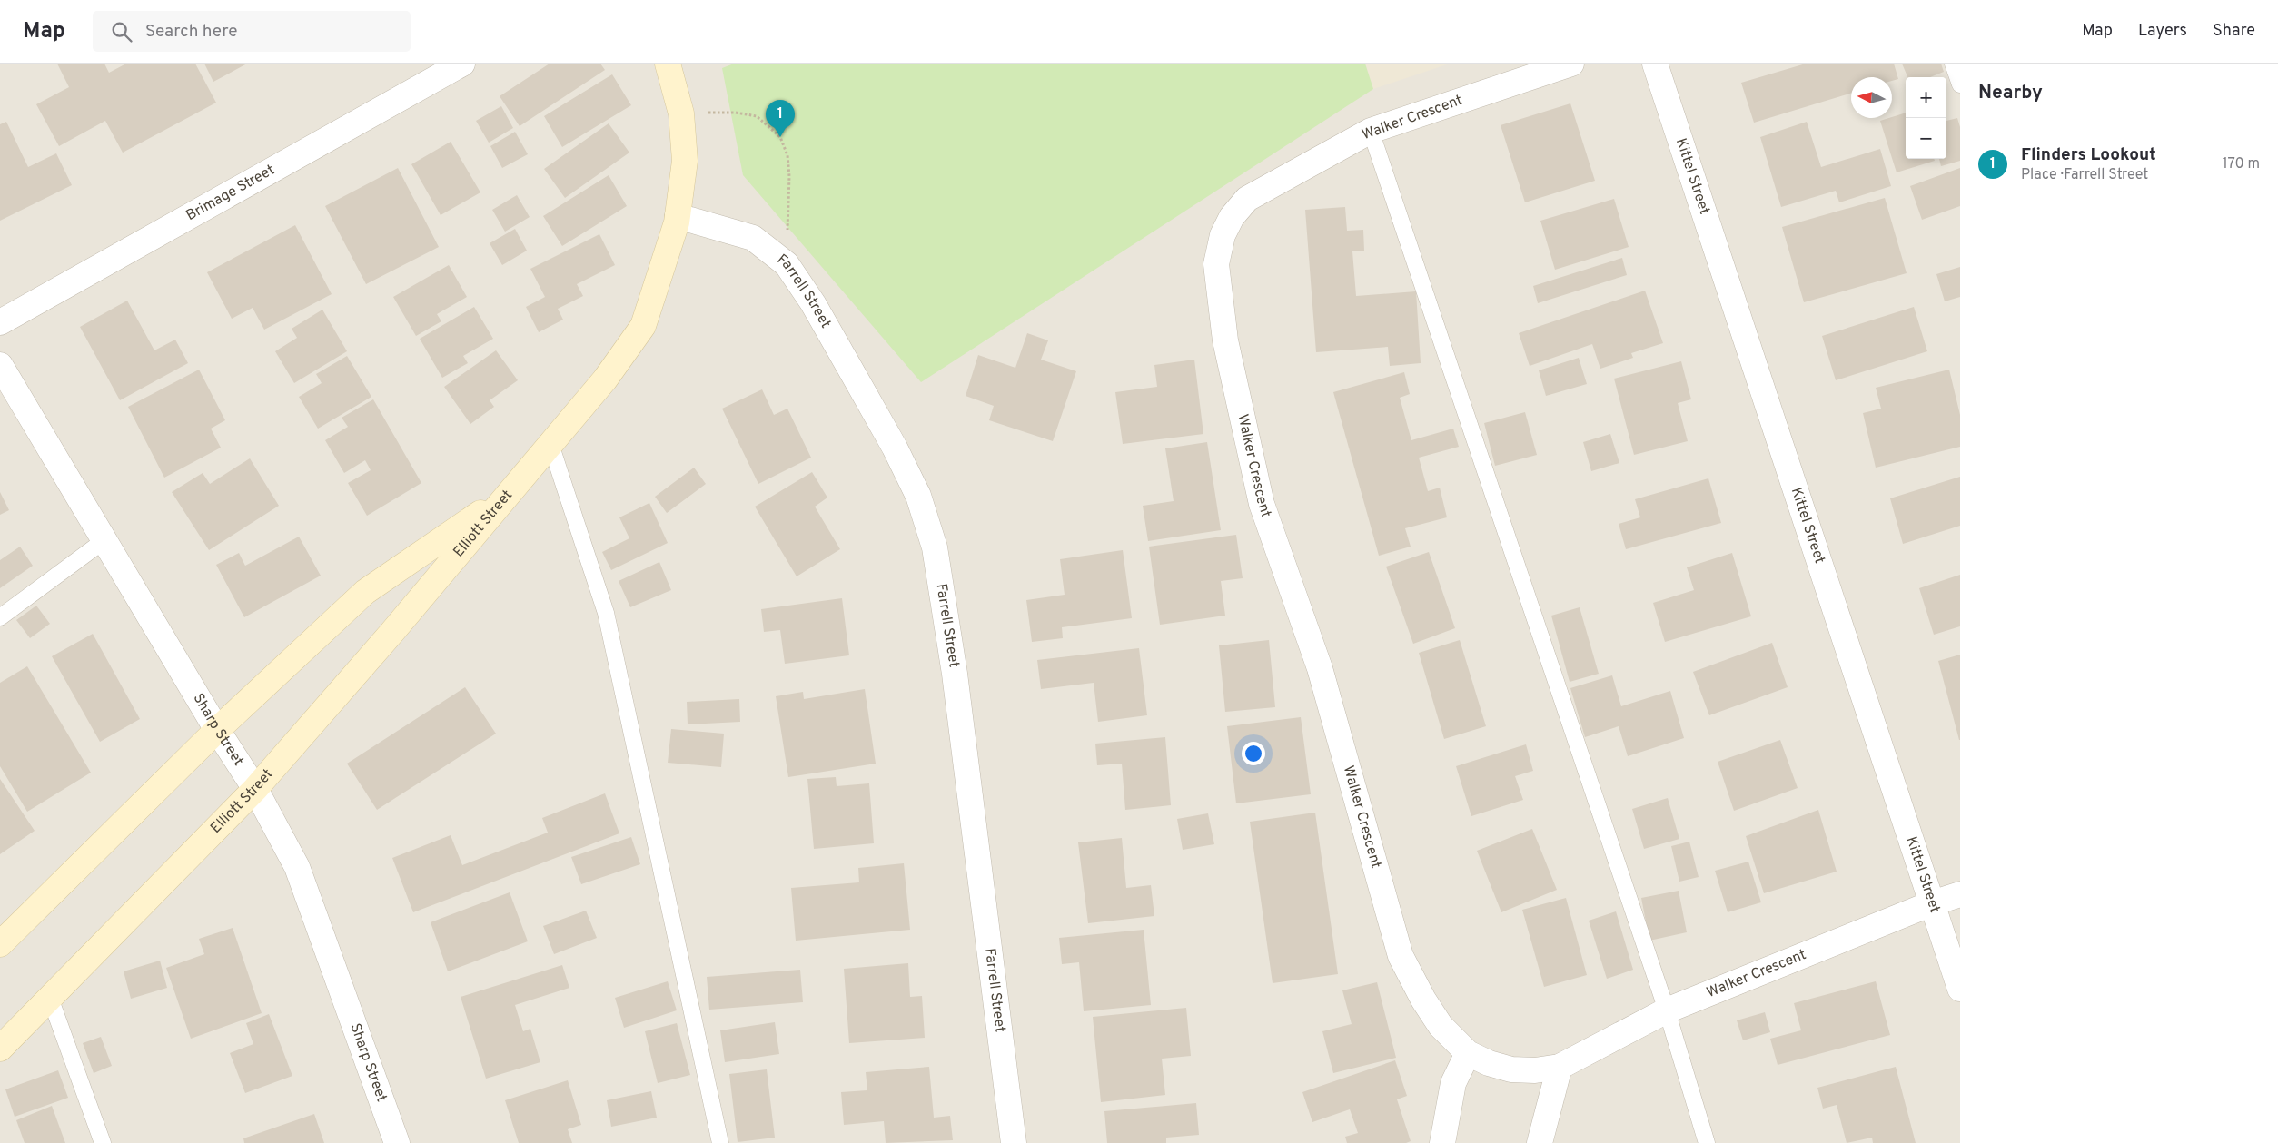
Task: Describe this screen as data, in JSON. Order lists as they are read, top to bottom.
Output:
{
  "streets": {
    "main road": ["Elliott Street"],
    "street": [
      "Walker Crescent",
      "Kittel Street",
      "Brimage Street",
      "Farrell Street",
      "Sharp Street"
    ]
  },
  "crossings": [
    ["Walker Crescent", "Kittel Street"],
    ["Elliott Street", "Sharp Street"]
  ],
  "north": "left",
  "page": {
    "header": "Map",
    "search": "Search here",
    "nav": ["Map", "Layers", "Share"],
    "heading": "Nearby",
    "map_buttons": ["+", "−"],
    "pins": "1",
    "list": [
      {
        "mark": "1",
        "name": "Flinders Lookout",
        "note": "Place · Farrell Street",
        "value": "170 m"
      }
    ]
  }
}
